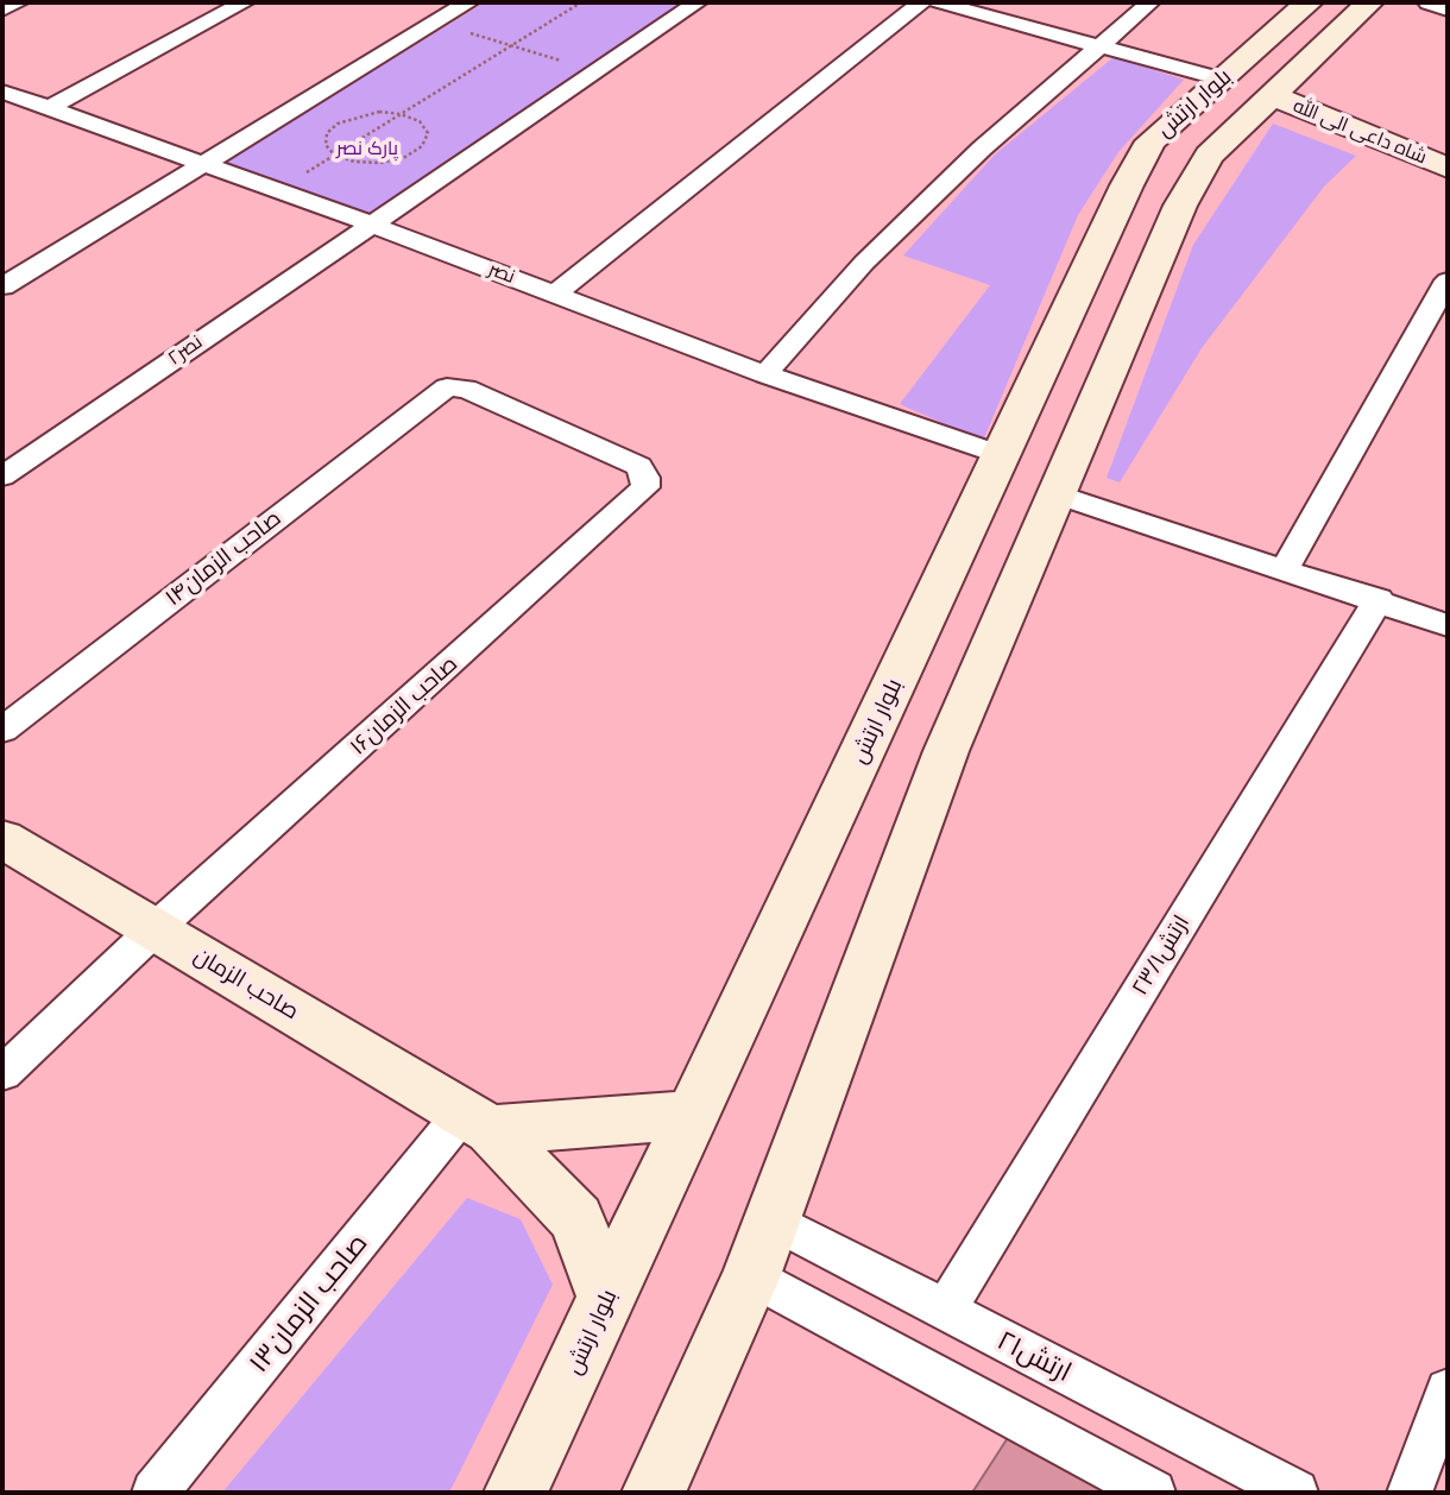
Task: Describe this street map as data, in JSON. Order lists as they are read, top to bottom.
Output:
{
  "streets": {
    "main road": ["بلوار ارتش", "شاه داعی الی الله", "صاحب الزمان"],
    "street": [
      "نصر",
      "نصر۲",
      "صاحب الزمان۱۴",
      "صاحب الزمان۱۶",
      "۲۳/۱ارتش",
      "صاحب الزمان۱۳",
      "ارتش۲۱"
    ]
  },
  "crossings": [
    ["بلوار ارتش", "شاه داعی الی الله"],
    ["بلوار ارتش", "نصر"],
    ["بلوار ارتش", "صاحب الزمان"],
    ["بلوار ارتش", "ارتش۲۱"],
    ["نصر", "نصر۲"],
    ["صاحب الزمان۱۴", "صاحب الزمان۱۶"],
    ["صاحب الزمان۱۶", "صاحب الزمان"],
    ["۲۳/۱ارتش", "ارتش۲۱"],
    ["صاحب الزمان", "صاحب الزمان۱۳"]
  ],
  "parks": ["پارک نصر"]
}
